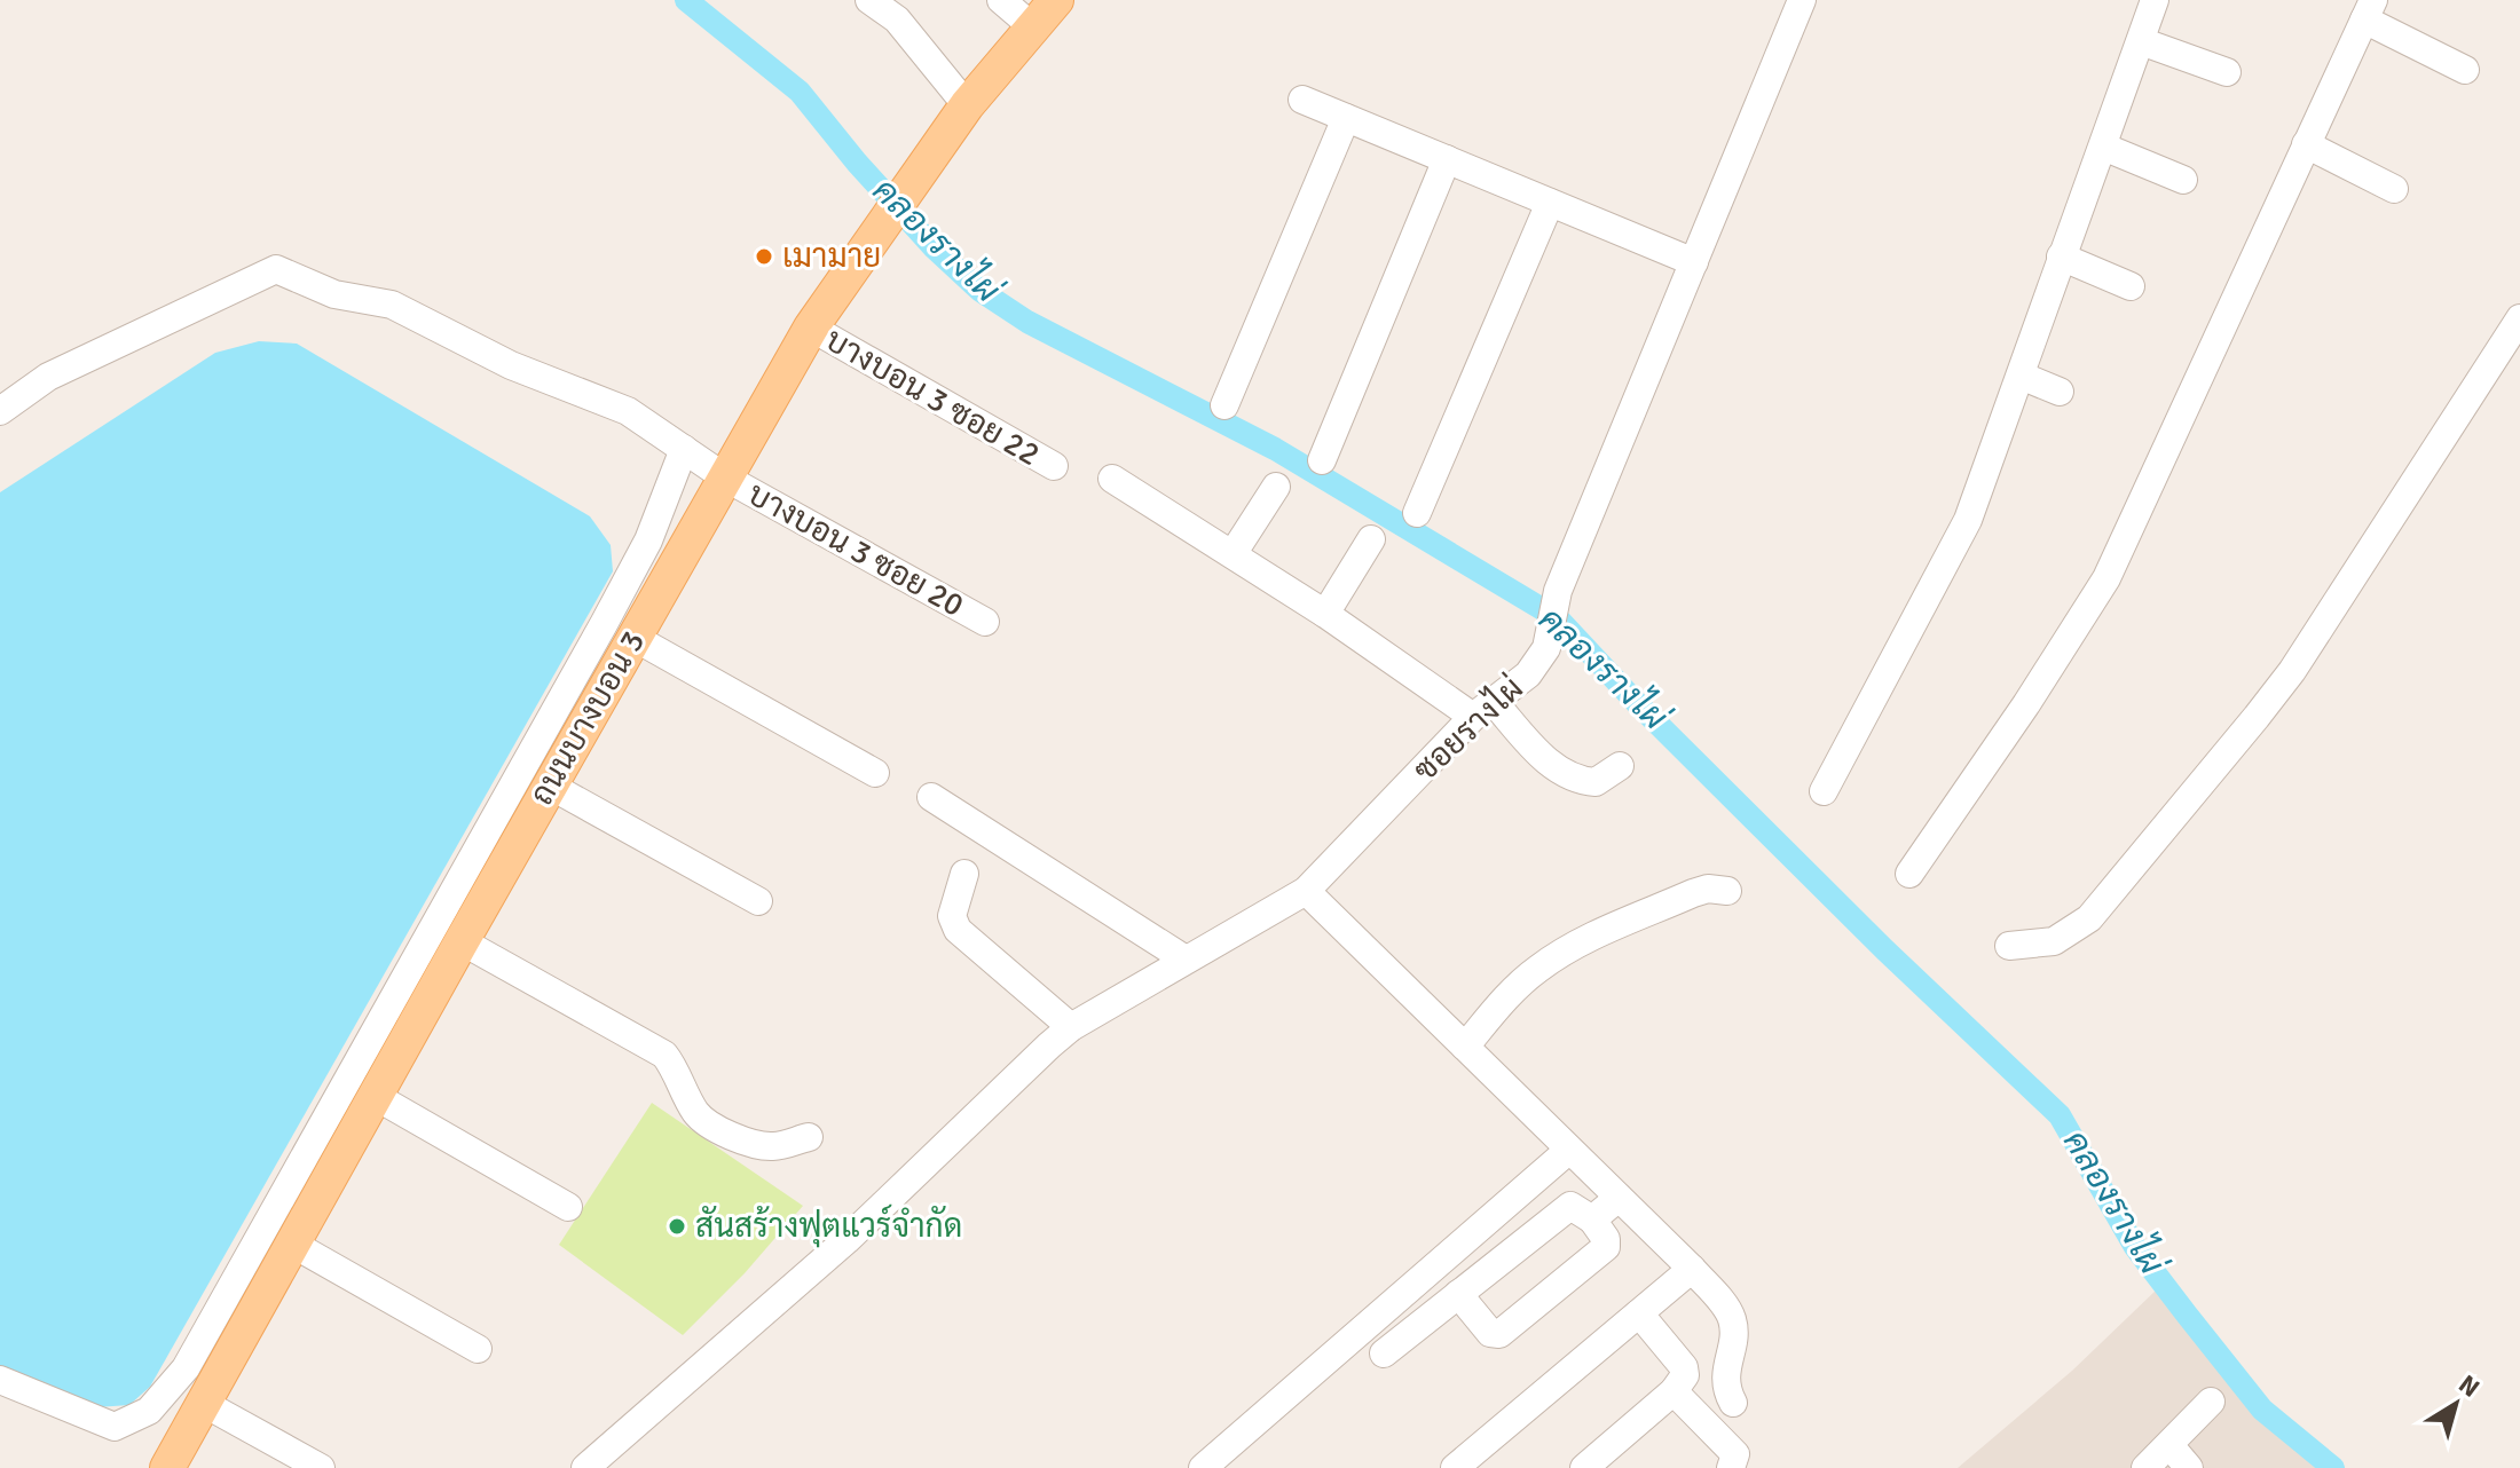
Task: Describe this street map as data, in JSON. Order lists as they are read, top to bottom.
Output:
{
  "streets": {
    "main road": ["ถนนบางบอน 3"],
    "street": ["บางบอน 3 ซอย 22", "บางบอน 3 ซอย 20", "ซอยรางไผ่"]
  },
  "crossings": [
    ["บางบอน 3 ซอย 22", "ถนนบางบอน 3"],
    ["บางบอน 3 ซอย 20", "ถนนบางบอน 3"]
  ],
  "water": ["คลองรางไผ่"],
  "places": ["เมามาย", "สันสร้างฟุตแวร์จำกัด"],
  "north": "top right"
}
